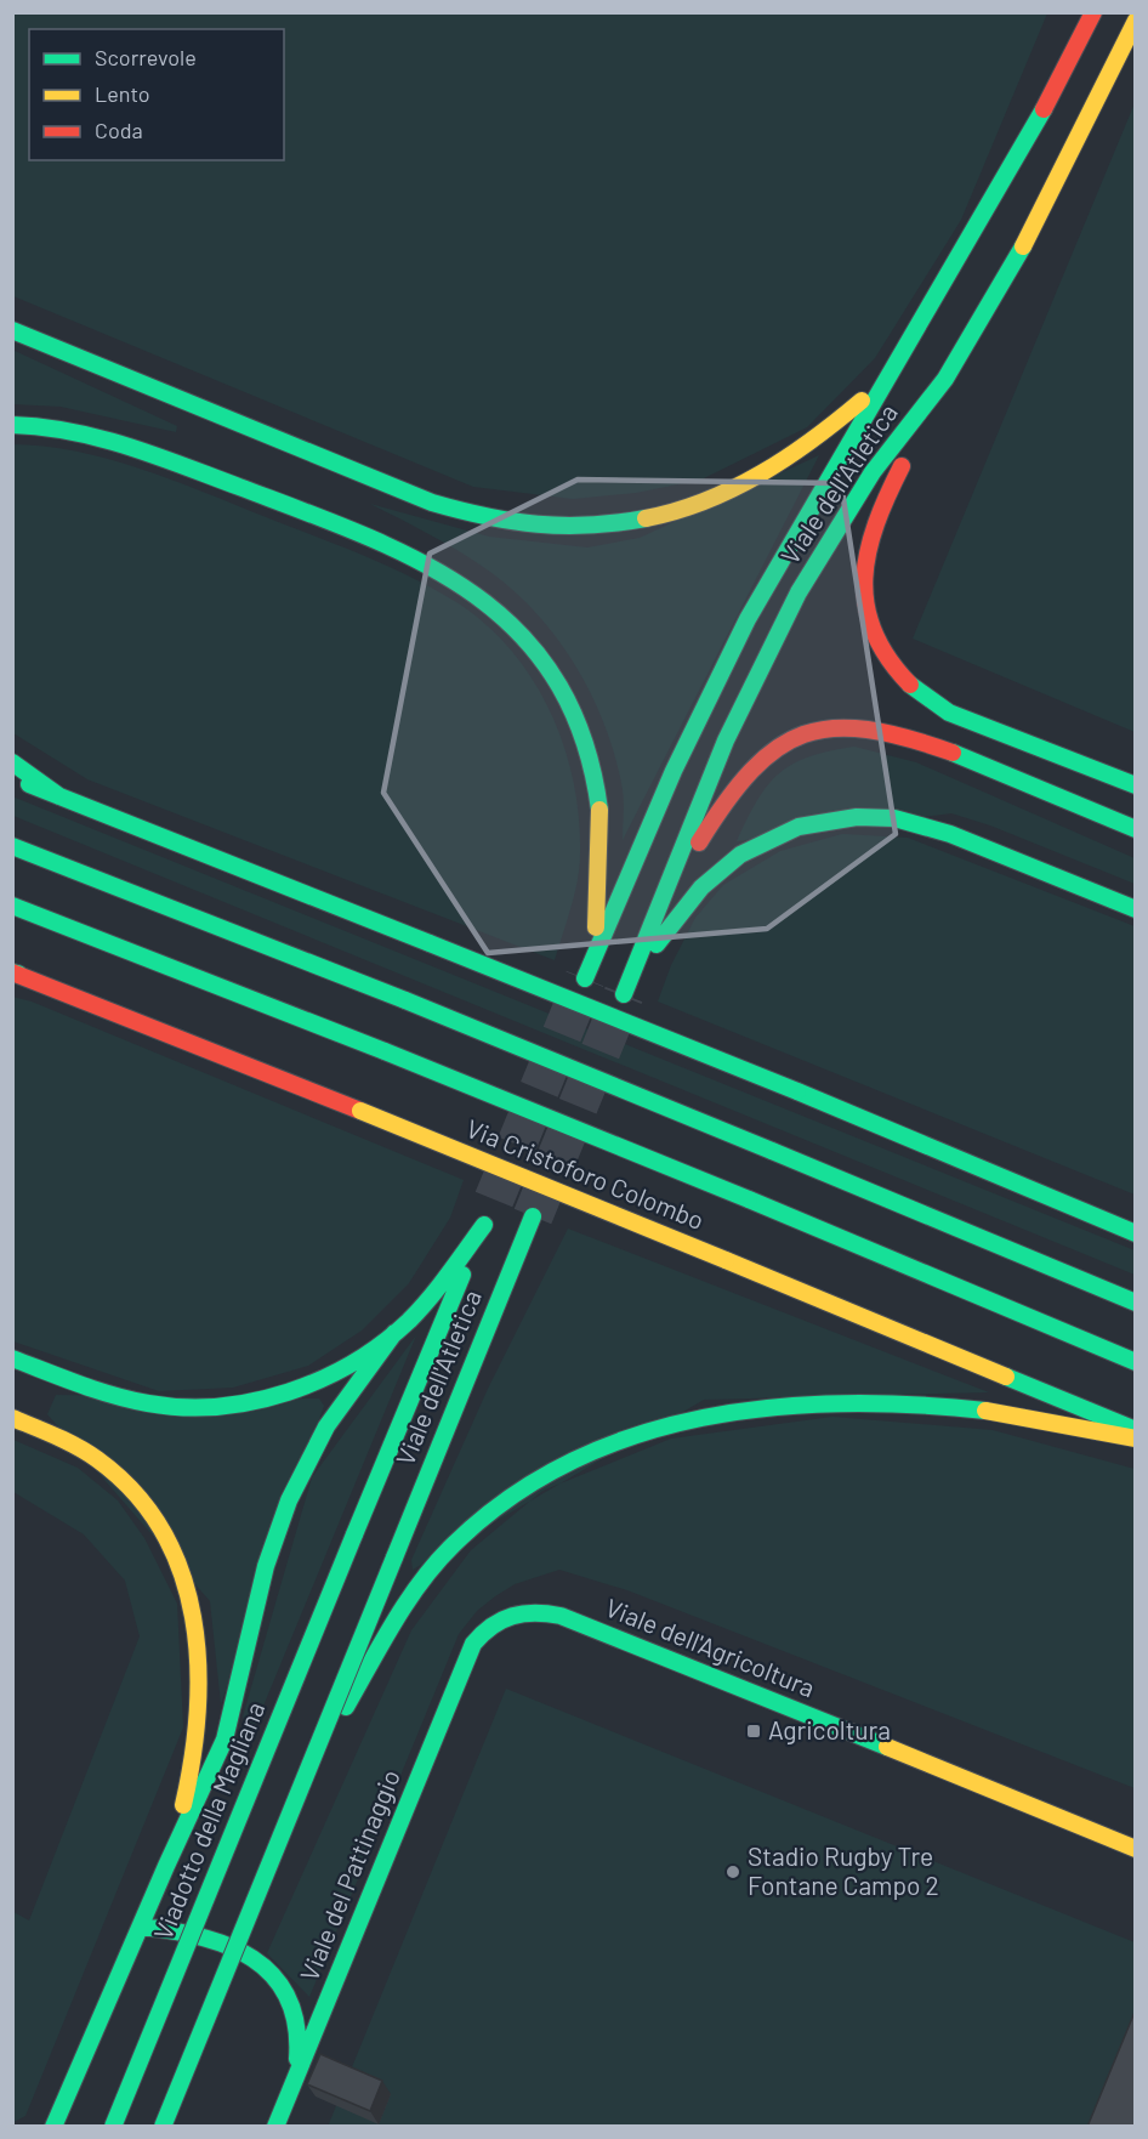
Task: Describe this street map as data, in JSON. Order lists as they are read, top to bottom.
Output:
{
  "streets": {
    "main road": [
      "Viale dell'Atletica",
      "Via Cristoforo Colombo",
      "Viale dell'Agricoltura",
      "Viadotto della Magliana",
      "Viale del Pattinaggio"
    ]
  },
  "crossings": [
    ["Viale dell'Atletica", "Viadotto della Magliana"],
    ["Viale dell'Agricoltura", "Viale del Pattinaggio"]
  ],
  "places": {
    "transit": ["Agricoltura"],
    "other": ["Stadio Rugby Tre Fontane Campo 2"]
  },
  "legend": ["Scorrevole", "Lento", "Coda"]
}
